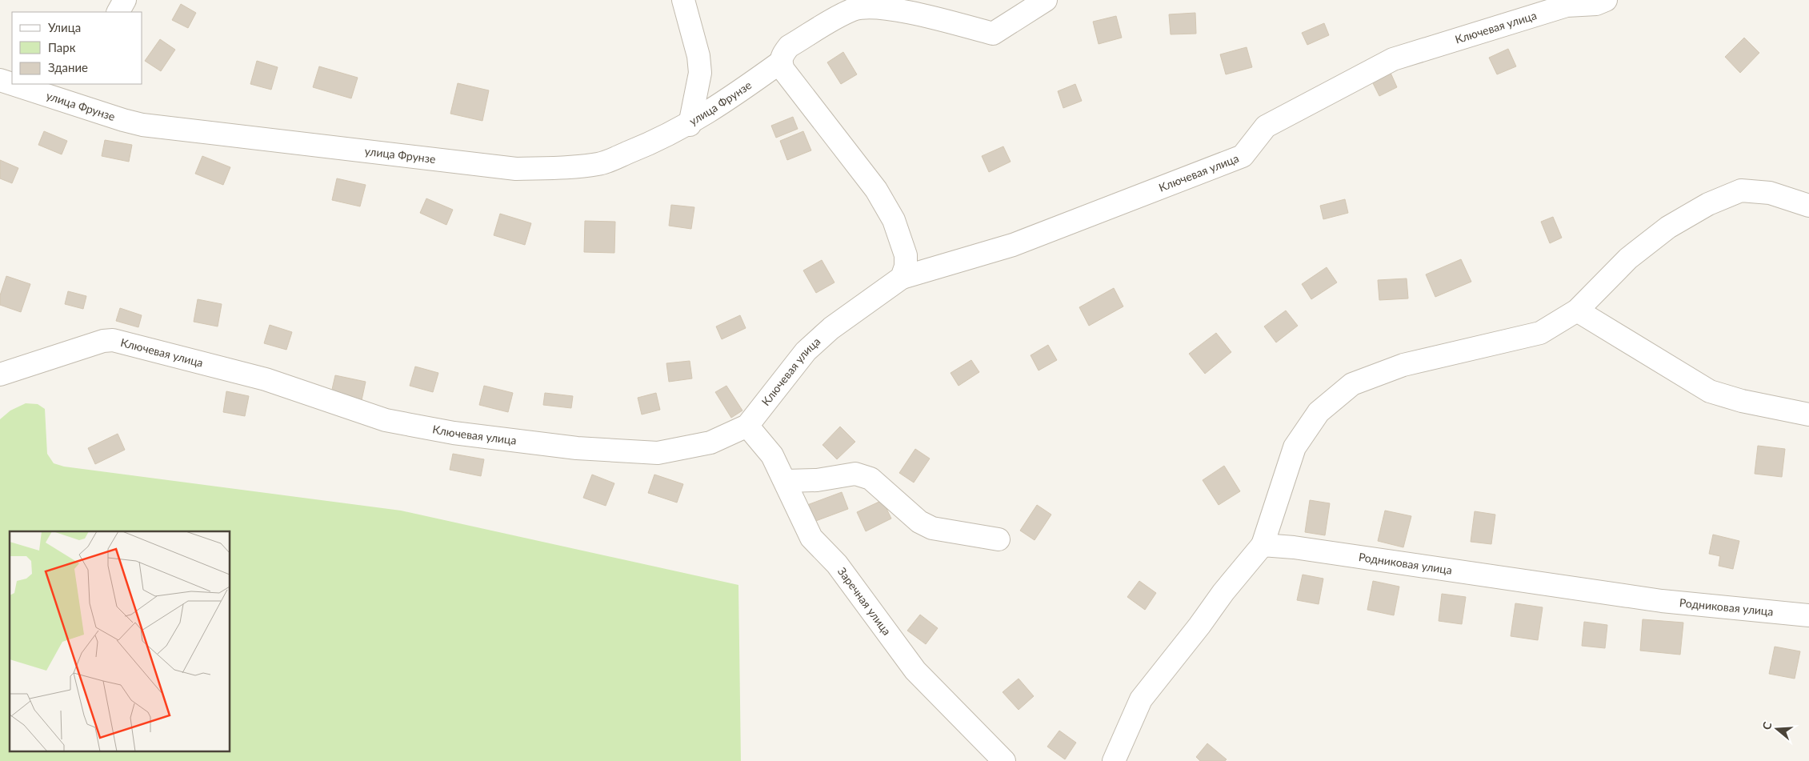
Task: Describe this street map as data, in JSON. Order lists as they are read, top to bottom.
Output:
{
  "streets": {
    "street": [
      "Ключевая улица",
      "улица Фрунзе",
      "Родниковая улица",
      "Заречная улица"
    ]
  },
  "crossings": [
    ["Ключевая улица", "Заречная улица"]
  ],
  "legend": ["Улица", "Парк", "Здание"],
  "north": "left"
}
